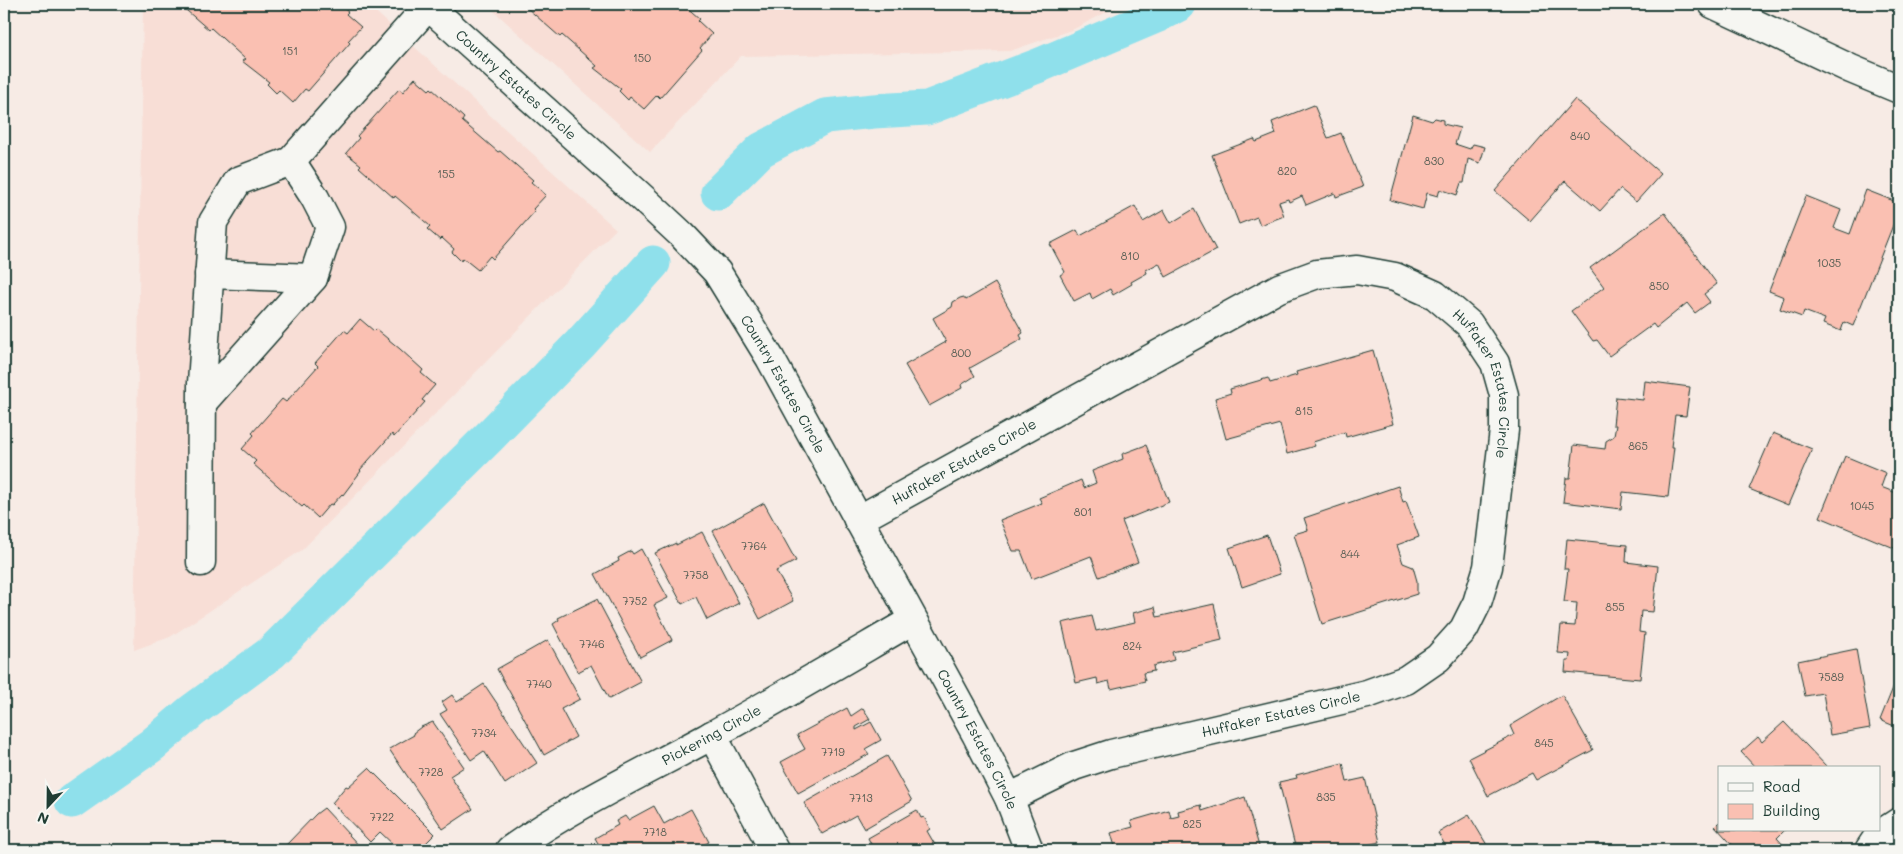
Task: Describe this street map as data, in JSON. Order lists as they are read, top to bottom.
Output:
{
  "streets": {
    "street": ["Country Estates Circle", "Huffaker Estates Circle", "Pickering Circle"]
  },
  "crossings": [
    ["Country Estates Circle", "Huffaker Estates Circle"],
    ["Country Estates Circle", "Pickering Circle"]
  ],
  "house_numbers": [
    "151",
    "150",
    "840",
    "830",
    "820",
    "155",
    "810",
    "1035",
    "850",
    "800",
    "815",
    "865",
    "1045",
    "801",
    "7764",
    "844",
    "7758",
    "7752",
    "855",
    "7746",
    "824",
    "7589",
    "7740",
    "7734",
    "845",
    "7719",
    "7728",
    "835",
    "7713",
    "7722",
    "825",
    "7718"
  ],
  "legend": ["Road", "Building"],
  "north": "bottom"
}
